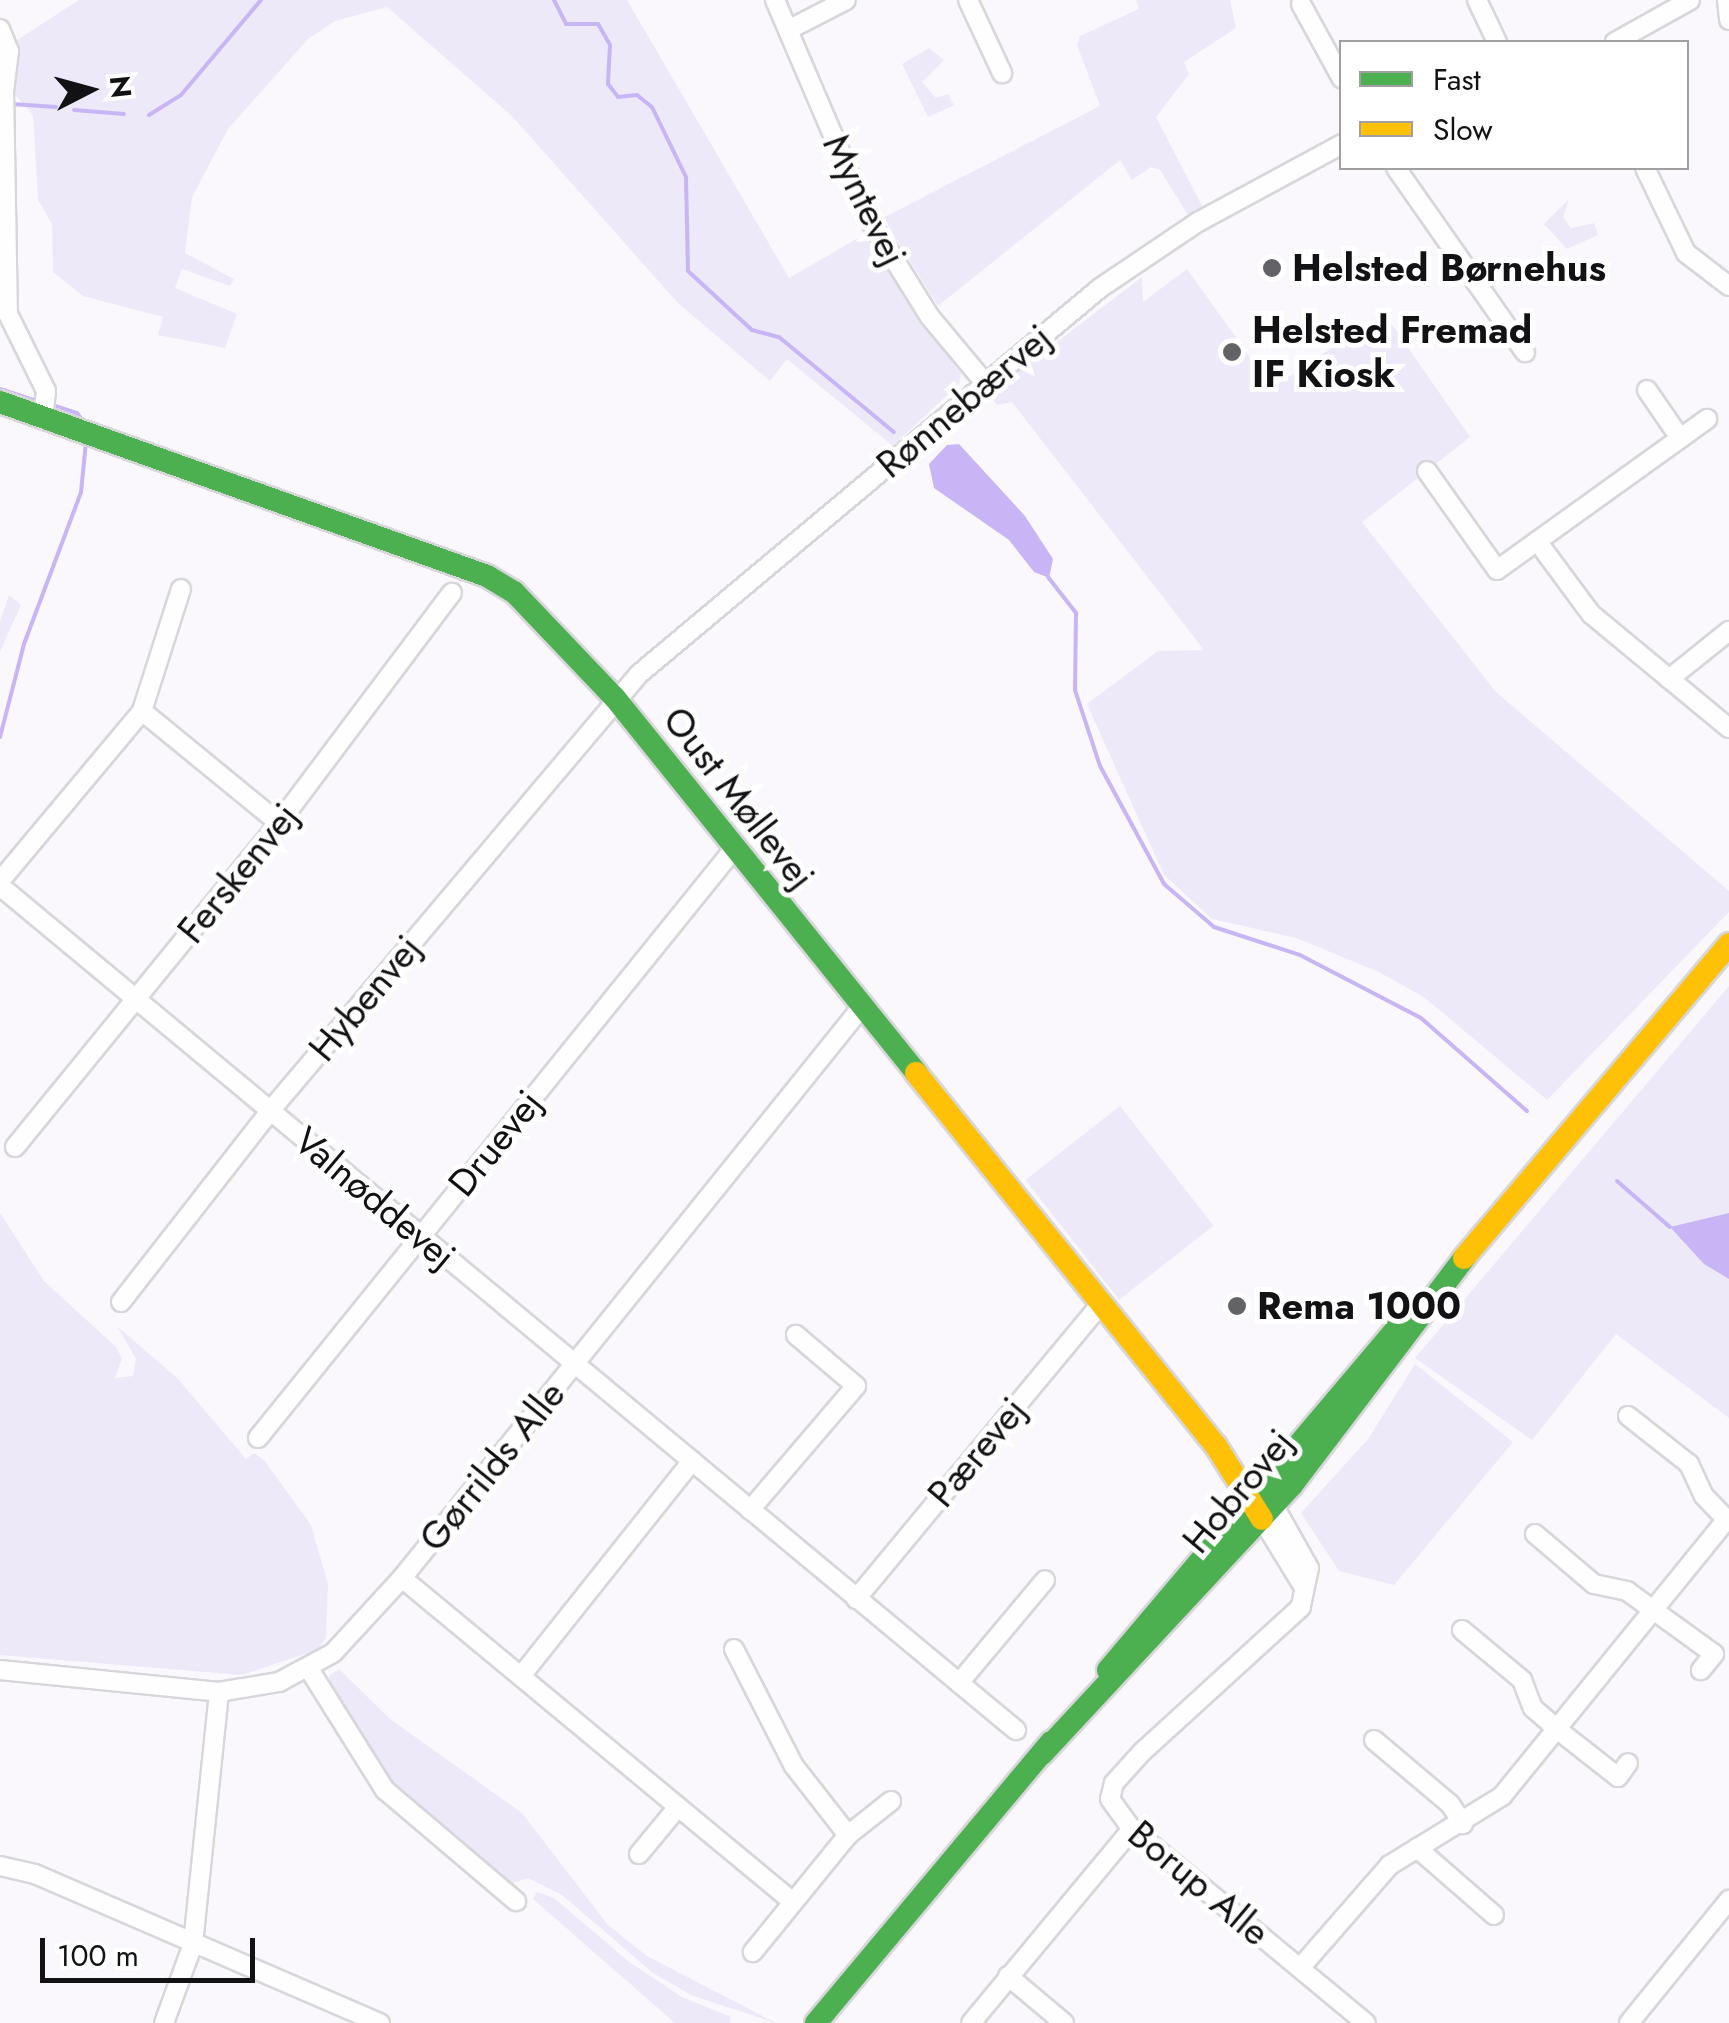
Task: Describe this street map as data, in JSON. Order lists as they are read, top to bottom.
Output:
{
  "streets": {
    "street": [
      "Myntevej",
      "Rønnebærvej",
      "Oust Møllevej",
      "Ferskenvej",
      "Hybenvej",
      "Druevej",
      "Valnøddevej",
      "Pærevej",
      "Gørrilds Alle",
      "Hobrovej",
      "Borup Alle"
    ]
  },
  "crossings": [
    ["Myntevej", "Rønnebærvej"],
    ["Rønnebærvej", "Oust Møllevej"],
    ["Rønnebærvej", "Hybenvej"],
    ["Oust Møllevej", "Hybenvej"],
    ["Oust Møllevej", "Druevej"],
    ["Oust Møllevej", "Pærevej"],
    ["Oust Møllevej", "Gørrilds Alle"],
    ["Oust Møllevej", "Hobrovej"],
    ["Oust Møllevej", "Borup Alle"],
    ["Ferskenvej", "Valnøddevej"],
    ["Hybenvej", "Valnøddevej"],
    ["Druevej", "Valnøddevej"],
    ["Valnøddevej", "Pærevej"],
    ["Valnøddevej", "Gørrilds Alle"],
    ["Hobrovej", "Borup Alle"]
  ],
  "places": ["Helsted Børnehus", "Helsted Fremad IF Kiosk", "Rema 1000"],
  "legend": ["Fast", "Slow"],
  "scale_bar": "100 m",
  "north": "right"
}
